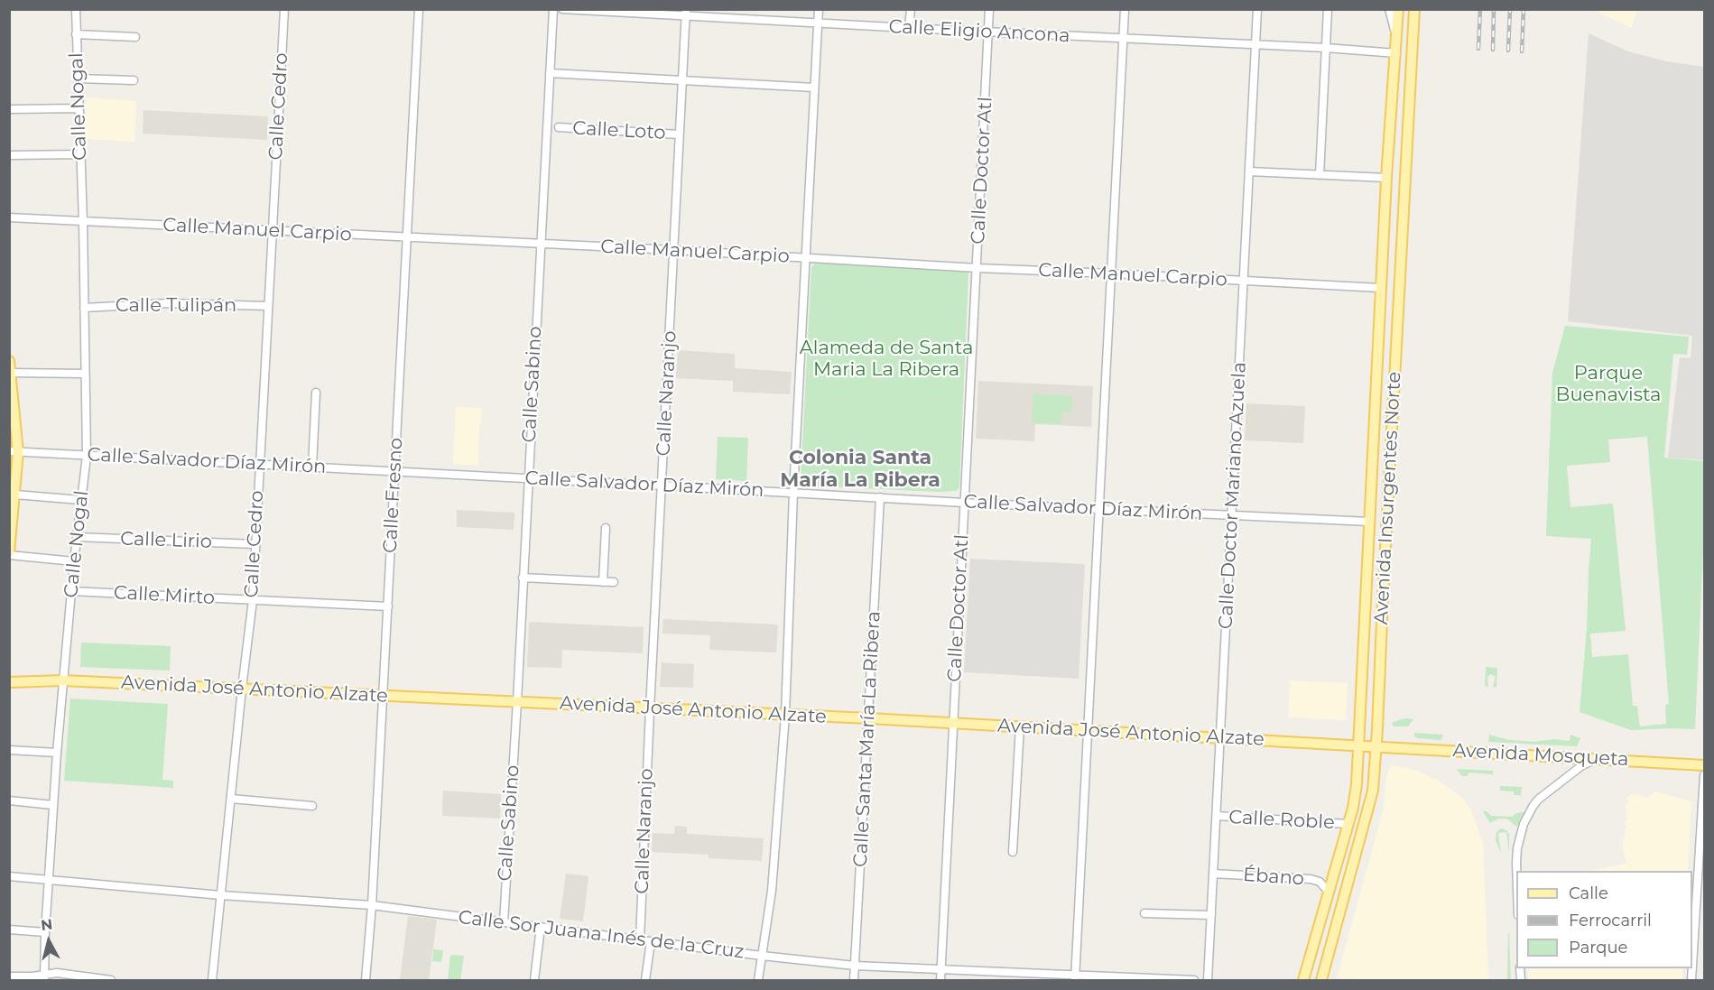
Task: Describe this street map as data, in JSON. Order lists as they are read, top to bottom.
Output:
{
  "streets": {
    "main road": ["Avenida Insurgentes Norte", "Avenida José Antonio Alzate", "Avenida Mosqueta"],
    "street": [
      "Calle Eligio Ancona",
      "Calle Nogal",
      "Calle Cedro",
      "Calle Loto",
      "Calle Doctor Atl",
      "Calle Manuel Carpio",
      "Calle Tulipán",
      "Calle Sabino",
      "Calle Naranjo",
      "Calle Salvador Díaz Mirón",
      "Calle Fresno",
      "Calle Doctor Mariano Azuela",
      "Calle Lirio",
      "Calle Mirto",
      "Calle Santa María La Ribera",
      "Calle Roble",
      "Ébano",
      "Calle Sor Juana Inés de la Cruz"
    ]
  },
  "crossings": [
    ["Calle Eligio Ancona", "Calle Doctor Atl"],
    ["Calle Eligio Ancona", "Calle Naranjo"],
    ["Calle Eligio Ancona", "Calle Doctor Mariano Azuela"],
    ["Calle Eligio Ancona", "Avenida Insurgentes Norte"],
    ["Calle Nogal", "Calle Manuel Carpio"],
    ["Calle Nogal", "Calle Tulipán"],
    ["Calle Nogal", "Calle Salvador Díaz Mirón"],
    ["Calle Nogal", "Calle Lirio"],
    ["Calle Nogal", "Calle Mirto"],
    ["Calle Nogal", "Avenida José Antonio Alzate"],
    ["Calle Nogal", "Calle Sor Juana Inés de la Cruz"],
    ["Calle Cedro", "Calle Manuel Carpio"],
    ["Calle Cedro", "Calle Tulipán"],
    ["Calle Cedro", "Calle Salvador Díaz Mirón"],
    ["Calle Cedro", "Calle Lirio"],
    ["Calle Cedro", "Calle Mirto"],
    ["Calle Cedro", "Avenida José Antonio Alzate"],
    ["Calle Cedro", "Calle Sor Juana Inés de la Cruz"],
    ["Calle Loto", "Calle Naranjo"],
    ["Calle Doctor Atl", "Calle Manuel Carpio"],
    ["Calle Doctor Atl", "Calle Salvador Díaz Mirón"],
    ["Calle Doctor Atl", "Avenida José Antonio Alzate"],
    ["Calle Doctor Atl", "Calle Sor Juana Inés de la Cruz"],
    ["Calle Manuel Carpio", "Calle Sabino"],
    ["Calle Manuel Carpio", "Calle Naranjo"],
    ["Calle Manuel Carpio", "Calle Fresno"],
    ["Calle Manuel Carpio", "Calle Doctor Mariano Azuela"],
    ["Calle Manuel Carpio", "Avenida Insurgentes Norte"],
    ["Calle Sabino", "Calle Salvador Díaz Mirón"],
    ["Calle Sabino", "Avenida José Antonio Alzate"],
    ["Calle Sabino", "Calle Sor Juana Inés de la Cruz"],
    ["Calle Naranjo", "Calle Salvador Díaz Mirón"],
    ["Calle Naranjo", "Avenida José Antonio Alzate"],
    ["Calle Naranjo", "Calle Sor Juana Inés de la Cruz"],
    ["Calle Salvador Díaz Mirón", "Calle Fresno"],
    ["Calle Salvador Díaz Mirón", "Calle Doctor Mariano Azuela"],
    ["Calle Salvador Díaz Mirón", "Avenida Insurgentes Norte"],
    ["Calle Salvador Díaz Mirón", "Calle Santa María La Ribera"],
    ["Calle Fresno", "Calle Mirto"],
    ["Calle Fresno", "Avenida José Antonio Alzate"],
    ["Calle Fresno", "Calle Sor Juana Inés de la Cruz"],
    ["Calle Doctor Mariano Azuela", "Avenida José Antonio Alzate"],
    ["Calle Doctor Mariano Azuela", "Calle Roble"],
    ["Calle Doctor Mariano Azuela", "Ébano"],
    ["Avenida Insurgentes Norte", "Avenida José Antonio Alzate"],
    ["Avenida Insurgentes Norte", "Avenida Mosqueta"],
    ["Avenida Insurgentes Norte", "Calle Roble"],
    ["Avenida Insurgentes Norte", "Ébano"],
    ["Avenida José Antonio Alzate", "Calle Santa María La Ribera"],
    ["Avenida José Antonio Alzate", "Avenida Mosqueta"],
    ["Calle Santa María La Ribera", "Calle Sor Juana Inés de la Cruz"]
  ],
  "districts": ["Colonia Santa María La Ribera"],
  "parks": ["Alameda de Santa Maria La Ribera", "Parque Buenavista"],
  "legend": ["Calle", "Ferrocarril", "Parque"],
  "north": "top"
}
